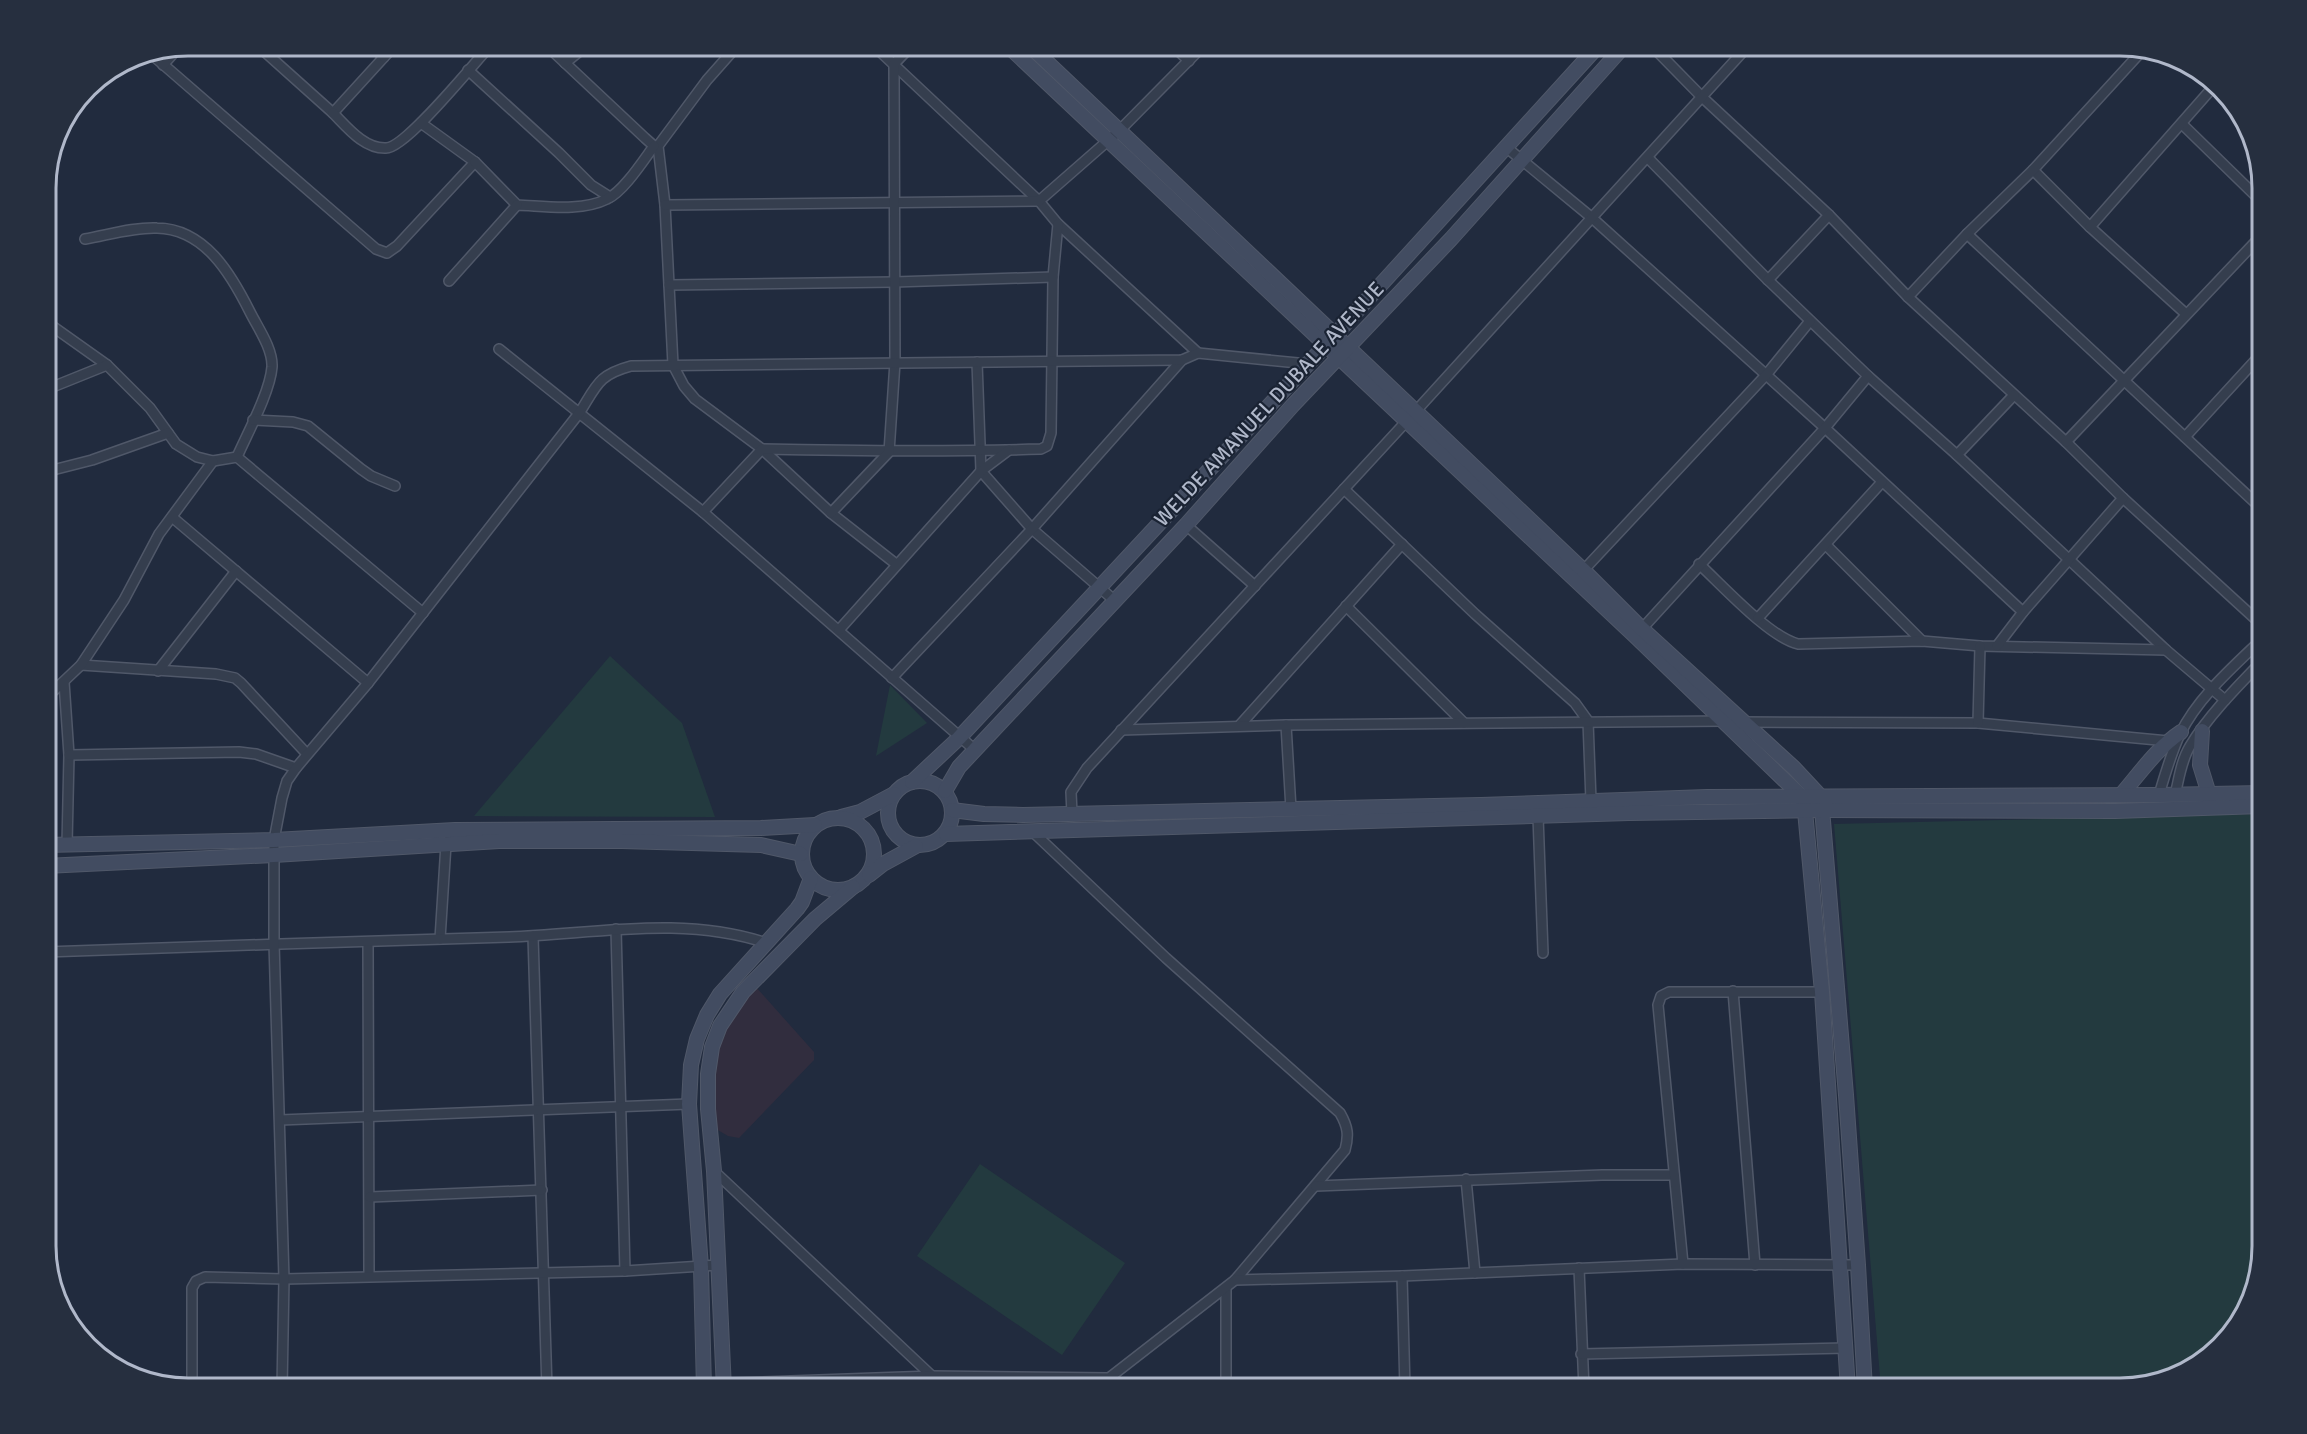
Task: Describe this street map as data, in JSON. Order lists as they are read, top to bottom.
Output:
{
  "streets": {
    "main road": ["WELDE AMANUEL DUBALE AVENUE"]
  }
}
